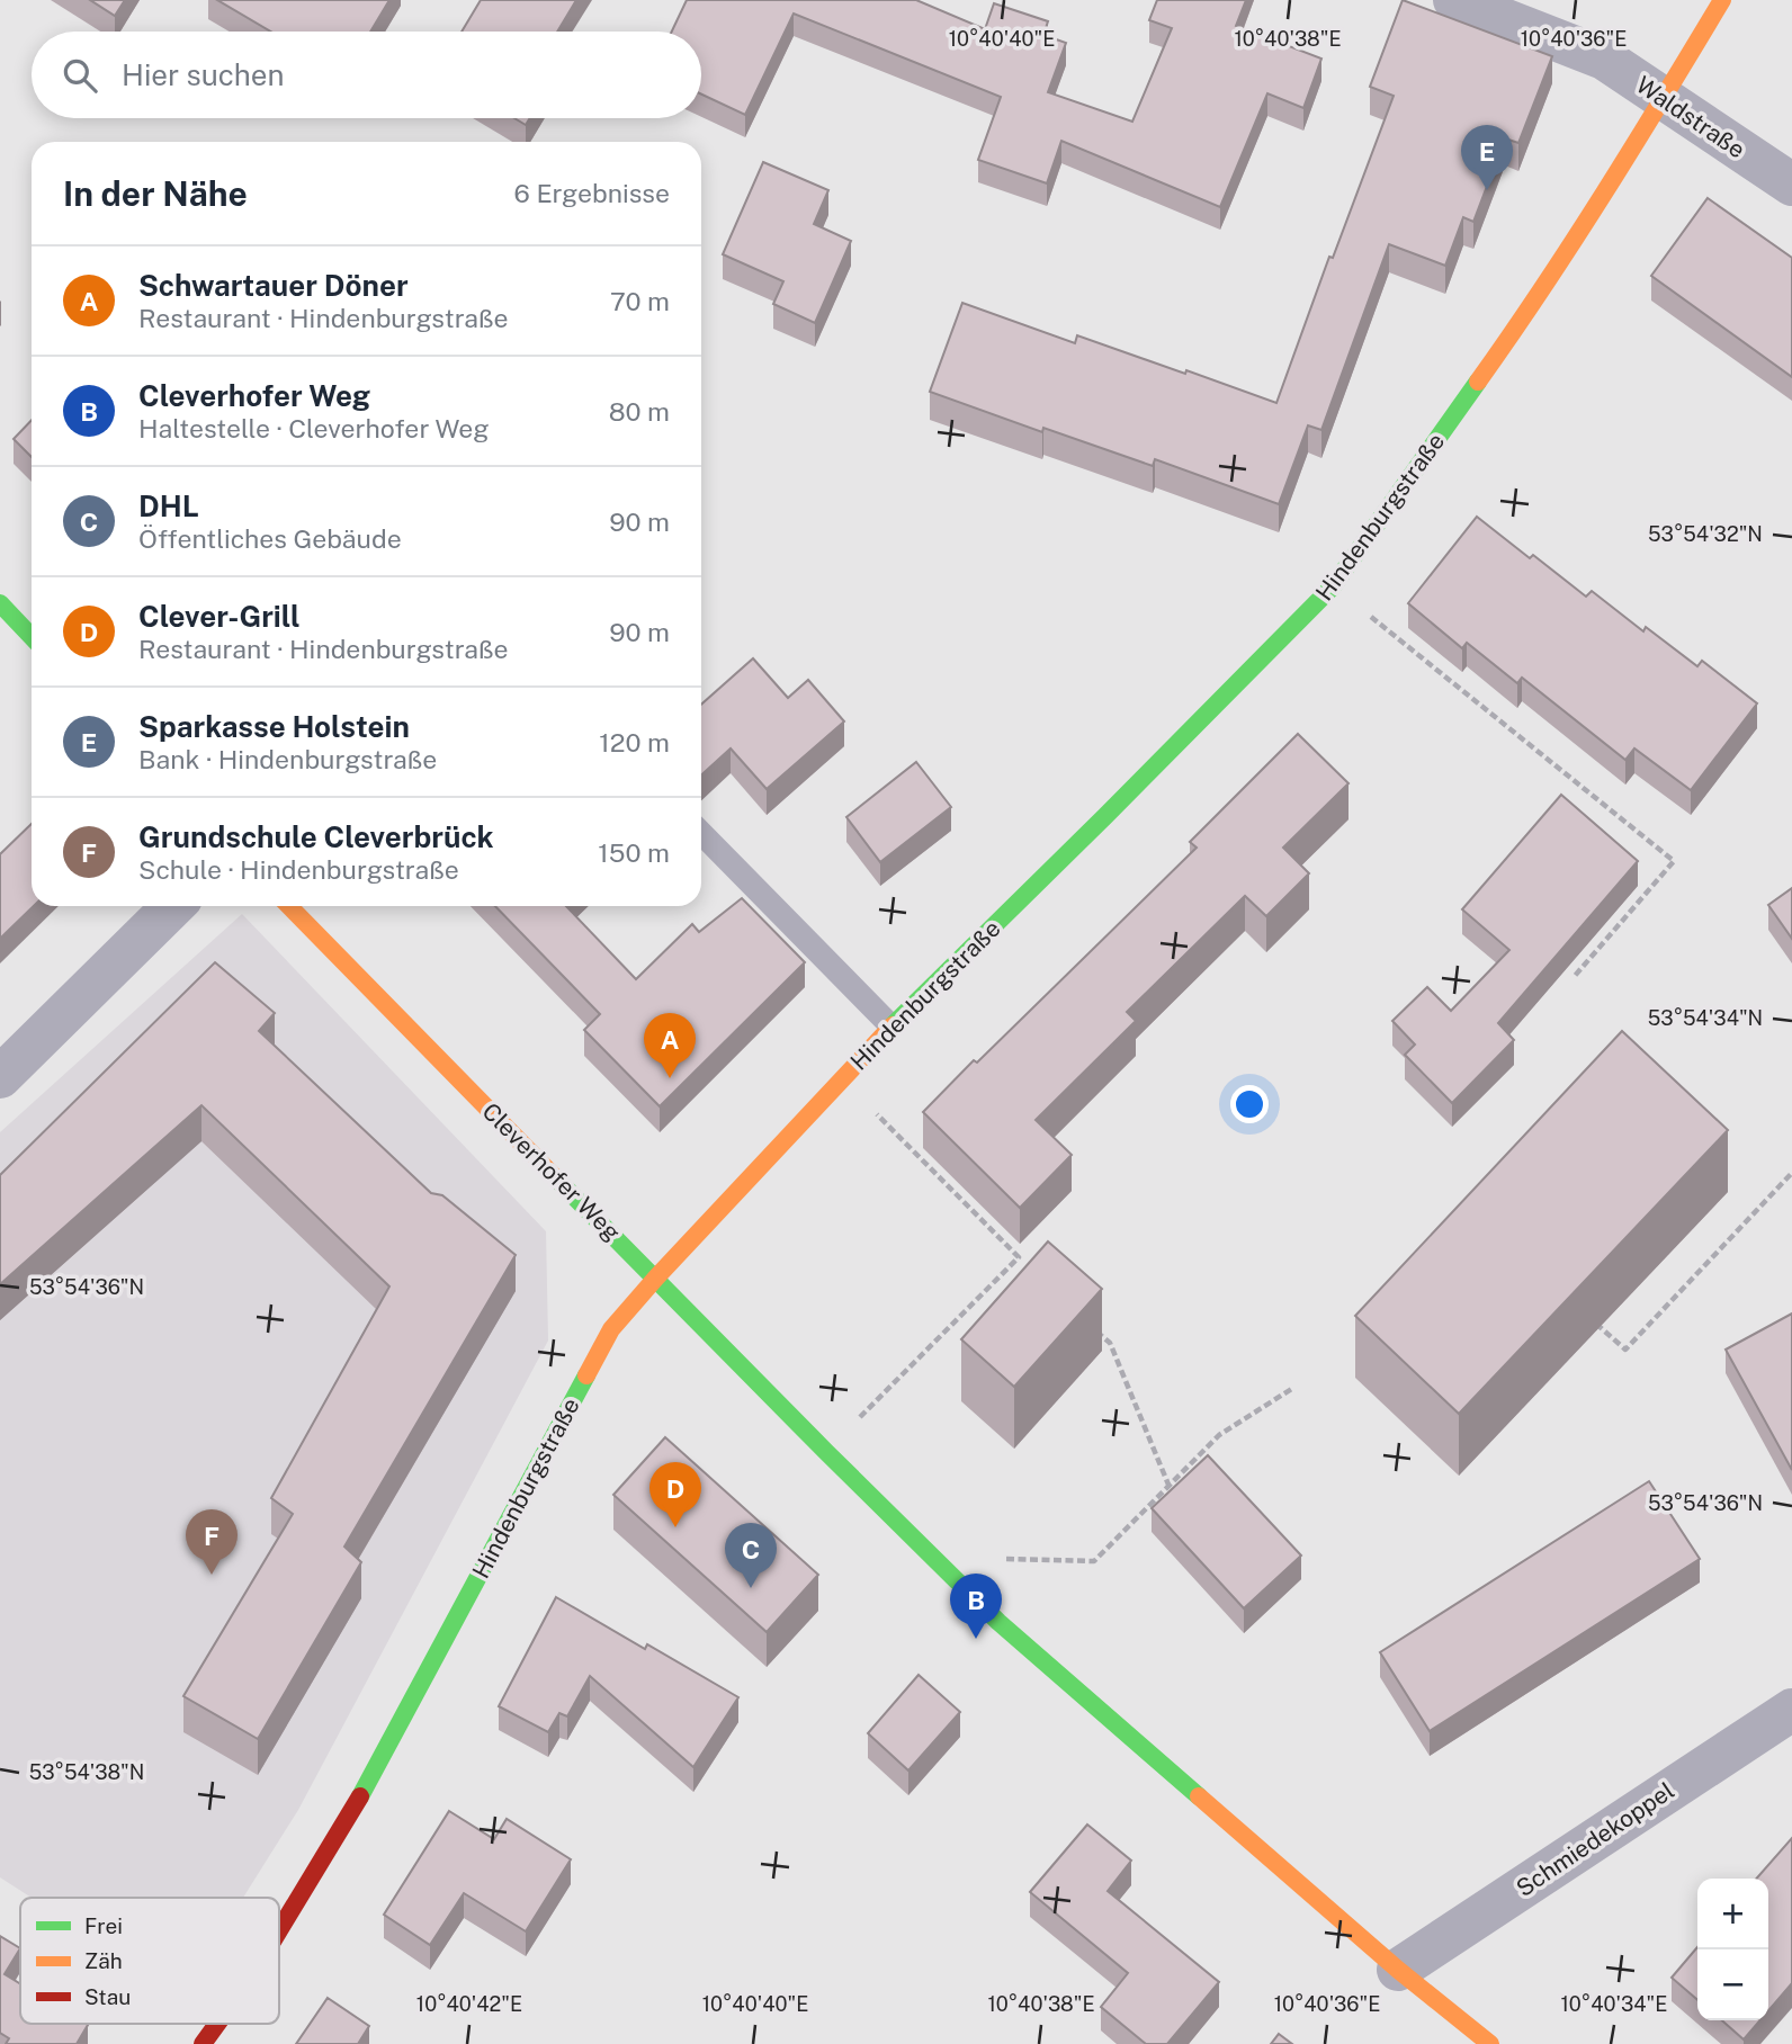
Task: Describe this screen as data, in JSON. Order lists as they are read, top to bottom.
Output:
{
  "streets": {
    "street": [
      "Waldstraße",
      "Hindenburgstraße",
      "Cleverhofer Weg",
      "Schmiedekoppel"
    ]
  },
  "crossings": [
    ["Waldstraße", "Hindenburgstraße"],
    ["Hindenburgstraße", "Cleverhofer Weg"],
    ["Cleverhofer Weg", "Schmiedekoppel"]
  ],
  "legend": ["Frei", "Zäh", "Stau"],
  "page": {
    "search": "Hier suchen",
    "pins": [
      "E",
      "A",
      "D",
      "F",
      "C",
      "B"
    ],
    "heading": ["In der Nähe", "6 Ergebnisse"],
    "list": [
      {
        "mark": "A",
        "name": "Schwartauer Döner",
        "note": "Restaurant · Hindenburgstraße",
        "value": "70 m"
      },
      {
        "mark": "B",
        "name": "Cleverhofer Weg",
        "note": "Haltestelle · Cleverhofer Weg",
        "value": "80 m"
      },
      {
        "mark": "C",
        "name": "DHL",
        "note": "Öffentliches Gebäude",
        "value": "90 m"
      },
      {
        "mark": "D",
        "name": "Clever-Grill",
        "note": "Restaurant · Hindenburgstraße",
        "value": "90 m"
      },
      {
        "mark": "E",
        "name": "Sparkasse Holstein",
        "note": "Bank · Hindenburgstraße",
        "value": "120 m"
      },
      {
        "mark": "F",
        "name": "Grundschule Cleverbrück",
        "note": "Schule · Hindenburgstraße",
        "value": "150 m"
      }
    ],
    "map_buttons": ["+", "−"]
  },
  "coordinates": [
    "10°40'40\"E",
    "10°40'38\"E",
    "10°40'36\"E",
    "53°54'32\"N",
    "53°54'34\"N",
    "53°54'36\"N",
    "53°54'38\"N",
    "10°40'42\"E",
    "10°40'34\"E"
  ]
}
